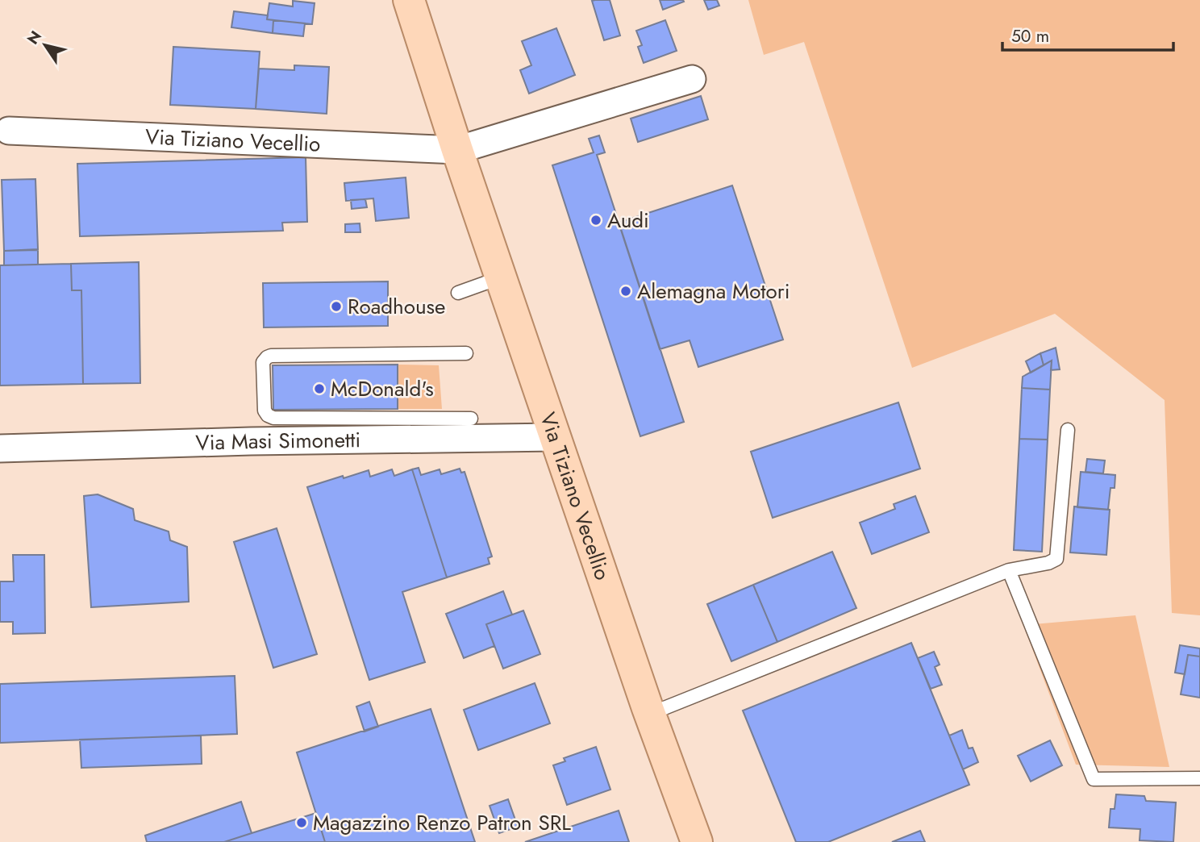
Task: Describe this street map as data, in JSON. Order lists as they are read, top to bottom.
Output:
{
  "streets": {
    "main road": ["Via Tiziano Vecellio"],
    "street": ["Via Masi Simonetti"]
  },
  "crossings": [
    ["Via Tiziano Vecellio", "Via Masi Simonetti"]
  ],
  "places": [
    "Audi",
    "Alemagna Motori",
    "Roadhouse",
    "McDonald's",
    "Magazzino Renzo Patron SRL"
  ],
  "scale_bar": "50 m",
  "north": "top left"
}
